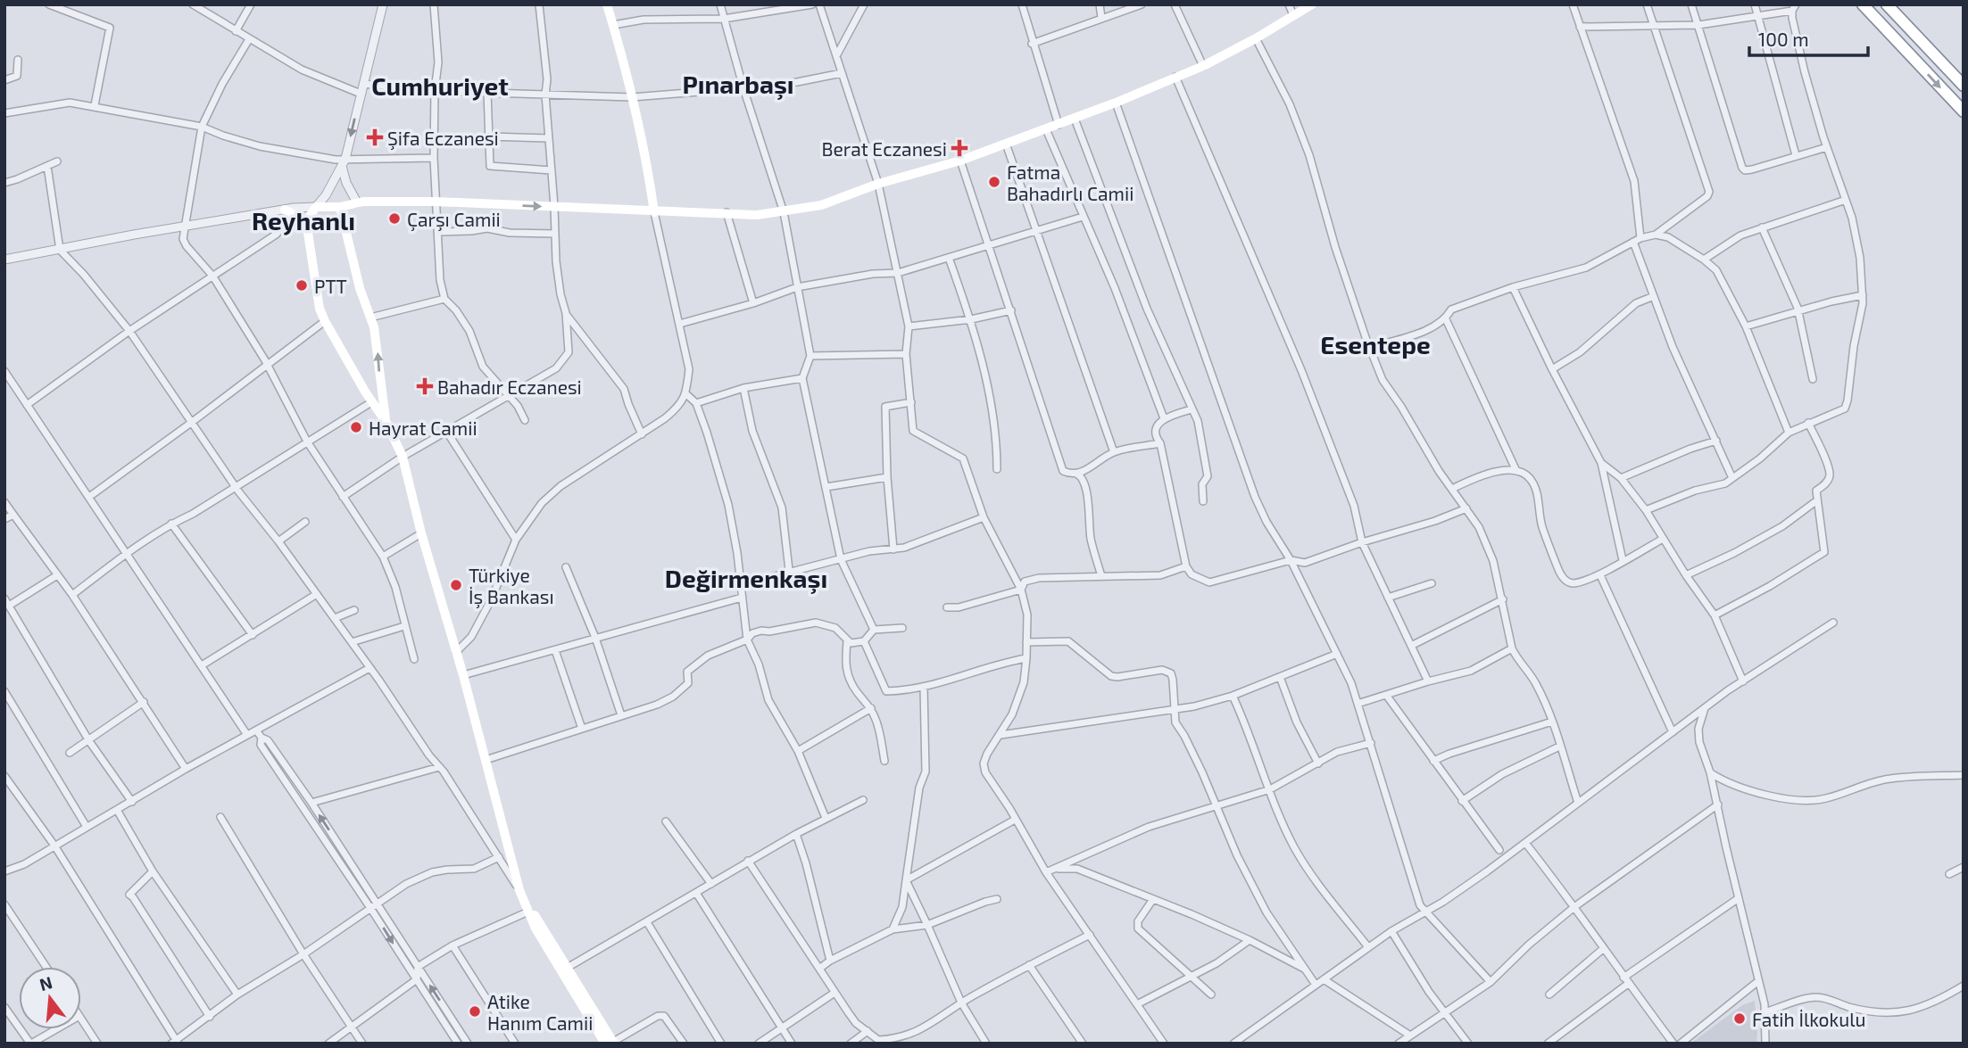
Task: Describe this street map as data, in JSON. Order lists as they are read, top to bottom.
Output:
{
  "districts": [
    "Pınarbaşı",
    "Cumhuriyet",
    "Reyhanlı",
    "Esentepe",
    "Değirmenkaşı"
  ],
  "places": {
    "health": ["Şifa Eczanesi", "Berat Eczanesi", "Bahadır Eczanesi"],
    "other": [
      "Fatma Bahadırlı Camii",
      "Çarşı Camii",
      "PTT",
      "Hayrat Camii",
      "Türkiye İş Bankası",
      "Atike Hanım Camii",
      "Fatih İlkokulu"
    ]
  },
  "scale_bar": "100 m",
  "north": "top"
}
